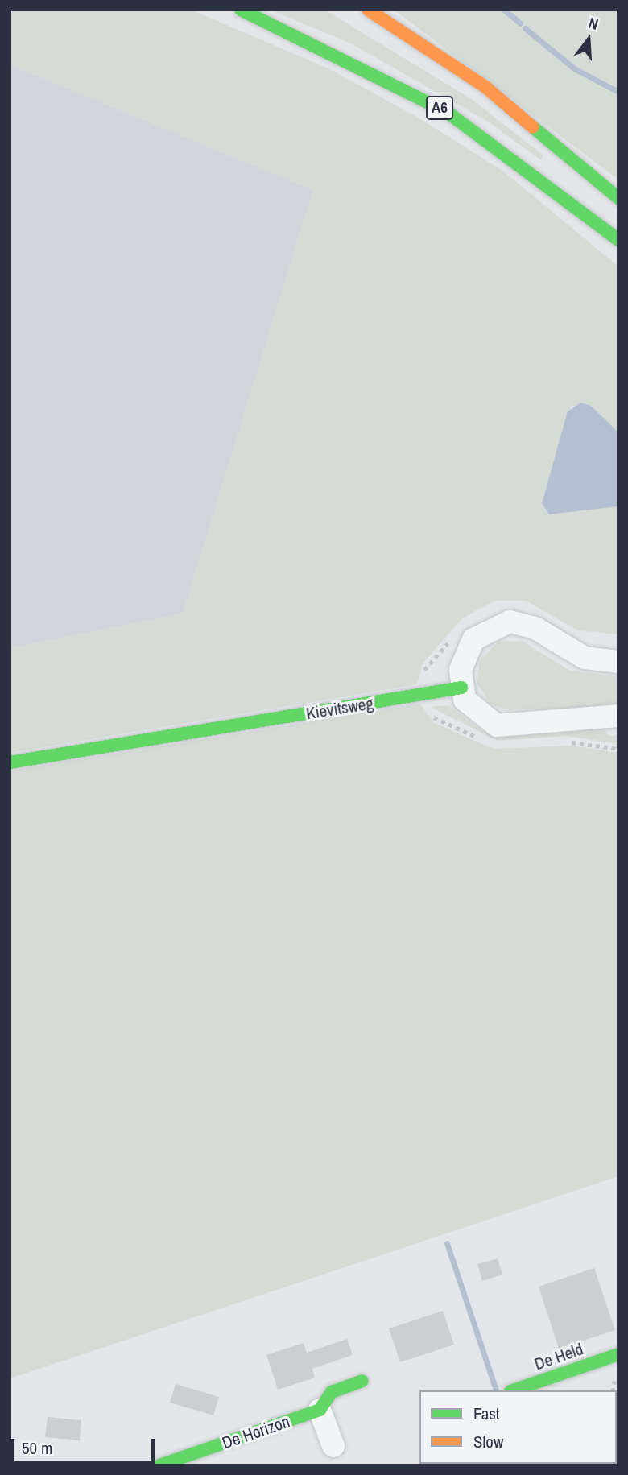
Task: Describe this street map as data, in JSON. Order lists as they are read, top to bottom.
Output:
{
  "streets": {
    "main road": [
      "A6",
      "Kievitsweg",
      "De Held",
      "De Horizon"
    ]
  },
  "legend": ["Fast", "Slow"],
  "scale_bar": "50 m",
  "north": "top"
}
